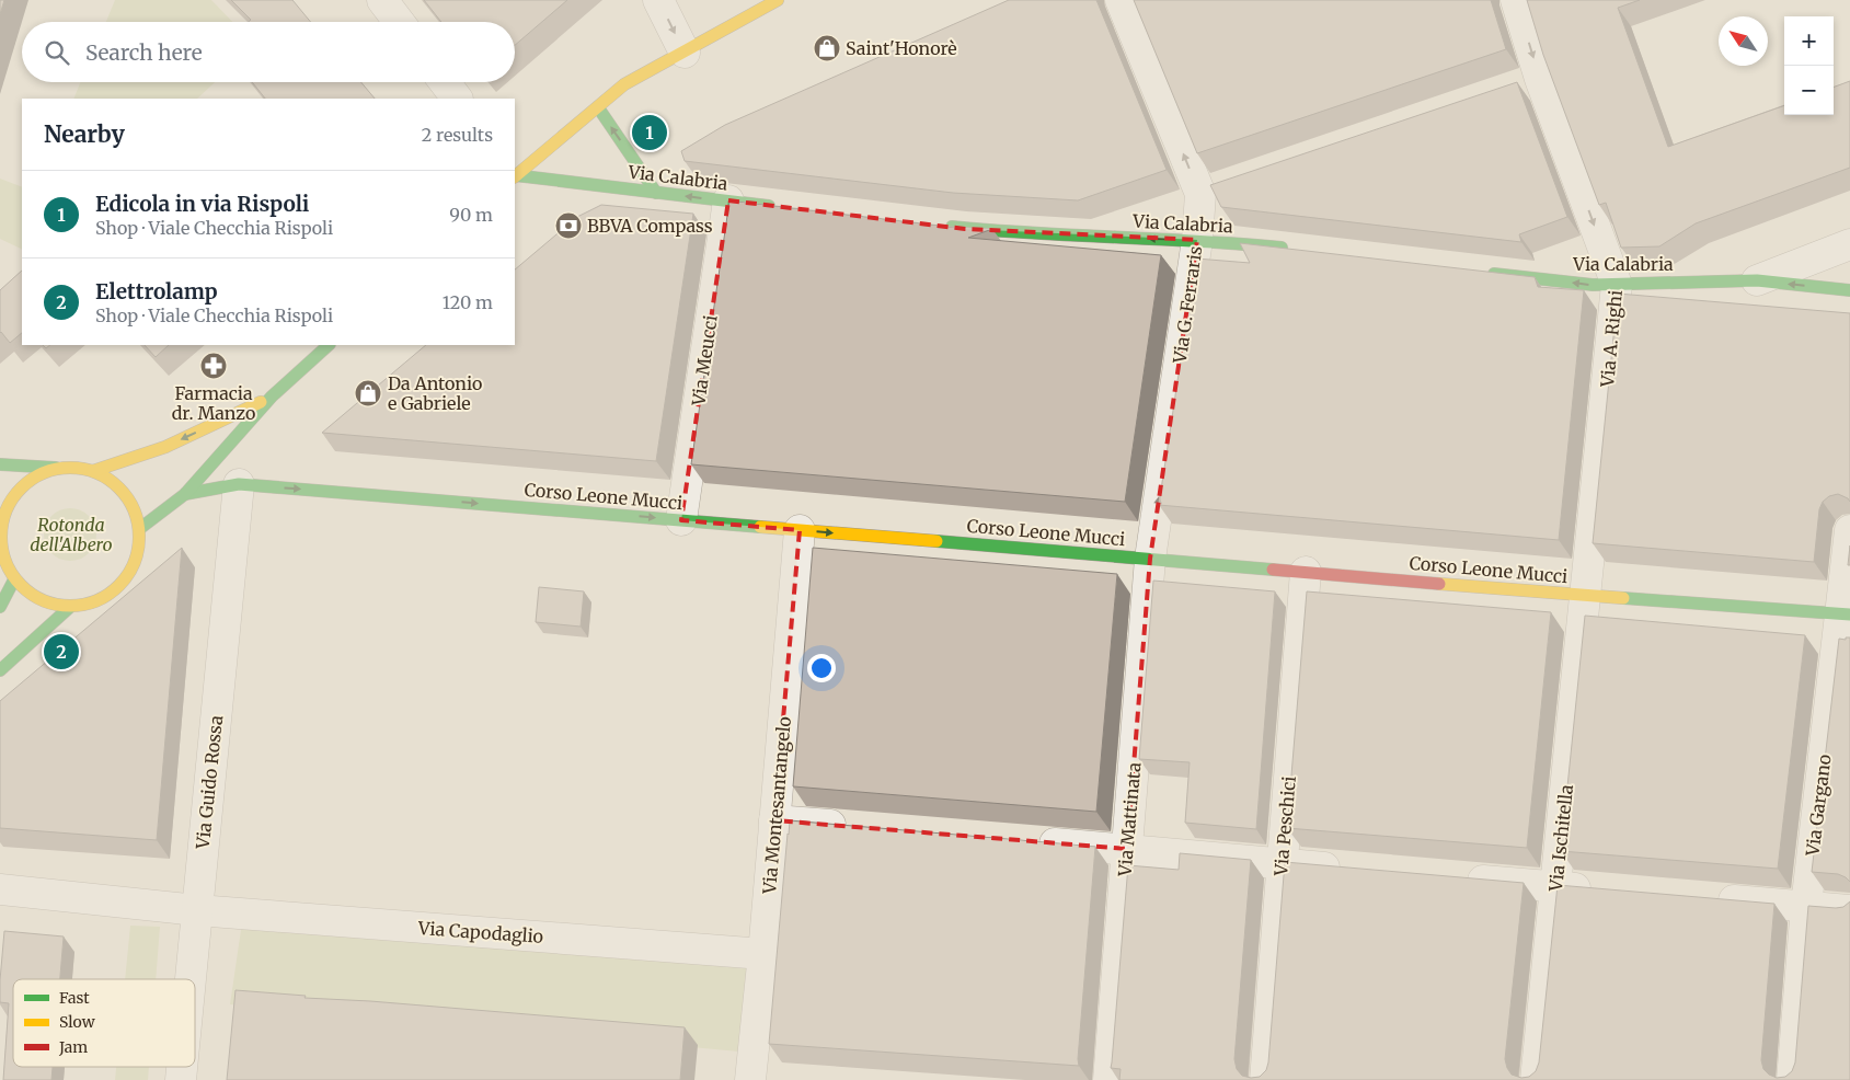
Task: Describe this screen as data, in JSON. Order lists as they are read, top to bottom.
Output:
{
  "streets": {
    "street": [
      "Via Calabria",
      "Via G. Ferraris",
      "Via A. Righi",
      "Via Meucci",
      "Corso Leone Mucci",
      "Via Guido Rossa",
      "Via Montesantangelo",
      "Via Gargano",
      "Via Mattinata",
      "Via Peschici",
      "Via Ischitella",
      "Via Capodaglio"
    ]
  },
  "crossings": [
    ["Via Calabria", "Via G. Ferraris"],
    ["Via Calabria", "Via A. Righi"],
    ["Via Calabria", "Via Meucci"],
    ["Via G. Ferraris", "Corso Leone Mucci"],
    ["Via G. Ferraris", "Via Mattinata"],
    ["Via A. Righi", "Corso Leone Mucci"],
    ["Via A. Righi", "Via Ischitella"],
    ["Via Meucci", "Corso Leone Mucci"],
    ["Corso Leone Mucci", "Via Guido Rossa"],
    ["Corso Leone Mucci", "Via Montesantangelo"],
    ["Corso Leone Mucci", "Via Gargano"],
    ["Corso Leone Mucci", "Via Mattinata"],
    ["Corso Leone Mucci", "Via Peschici"],
    ["Corso Leone Mucci", "Via Ischitella"],
    ["Via Guido Rossa", "Via Capodaglio"],
    ["Via Montesantangelo", "Via Capodaglio"]
  ],
  "one_way": [
    "Via Calabria",
    "Via G. Ferraris",
    "Via A. Righi",
    "Corso Leone Mucci"
  ],
  "parks": ["Rotonda dell'Albero"],
  "places": {
    "shop": ["Saint'Honorè", "Da Antonio e Gabriele"],
    "bank": ["BBVA Compass"],
    "pharmacy": ["Farmacia dr. Manzo"]
  },
  "legend": ["Fast", "Slow", "Jam"],
  "north": "top left",
  "page": {
    "map_buttons": ["+", "−"],
    "search": "Search here",
    "heading": ["Nearby", "2 results"],
    "pins": ["1", "2"],
    "list": [
      {
        "mark": "1",
        "name": "Edicola in via Rispoli",
        "note": "Shop · Viale Checchia Rispoli",
        "value": "90 m"
      },
      {
        "mark": "2",
        "name": "Elettrolamp",
        "note": "Shop · Viale Checchia Rispoli",
        "value": "120 m"
      }
    ]
  }
}
